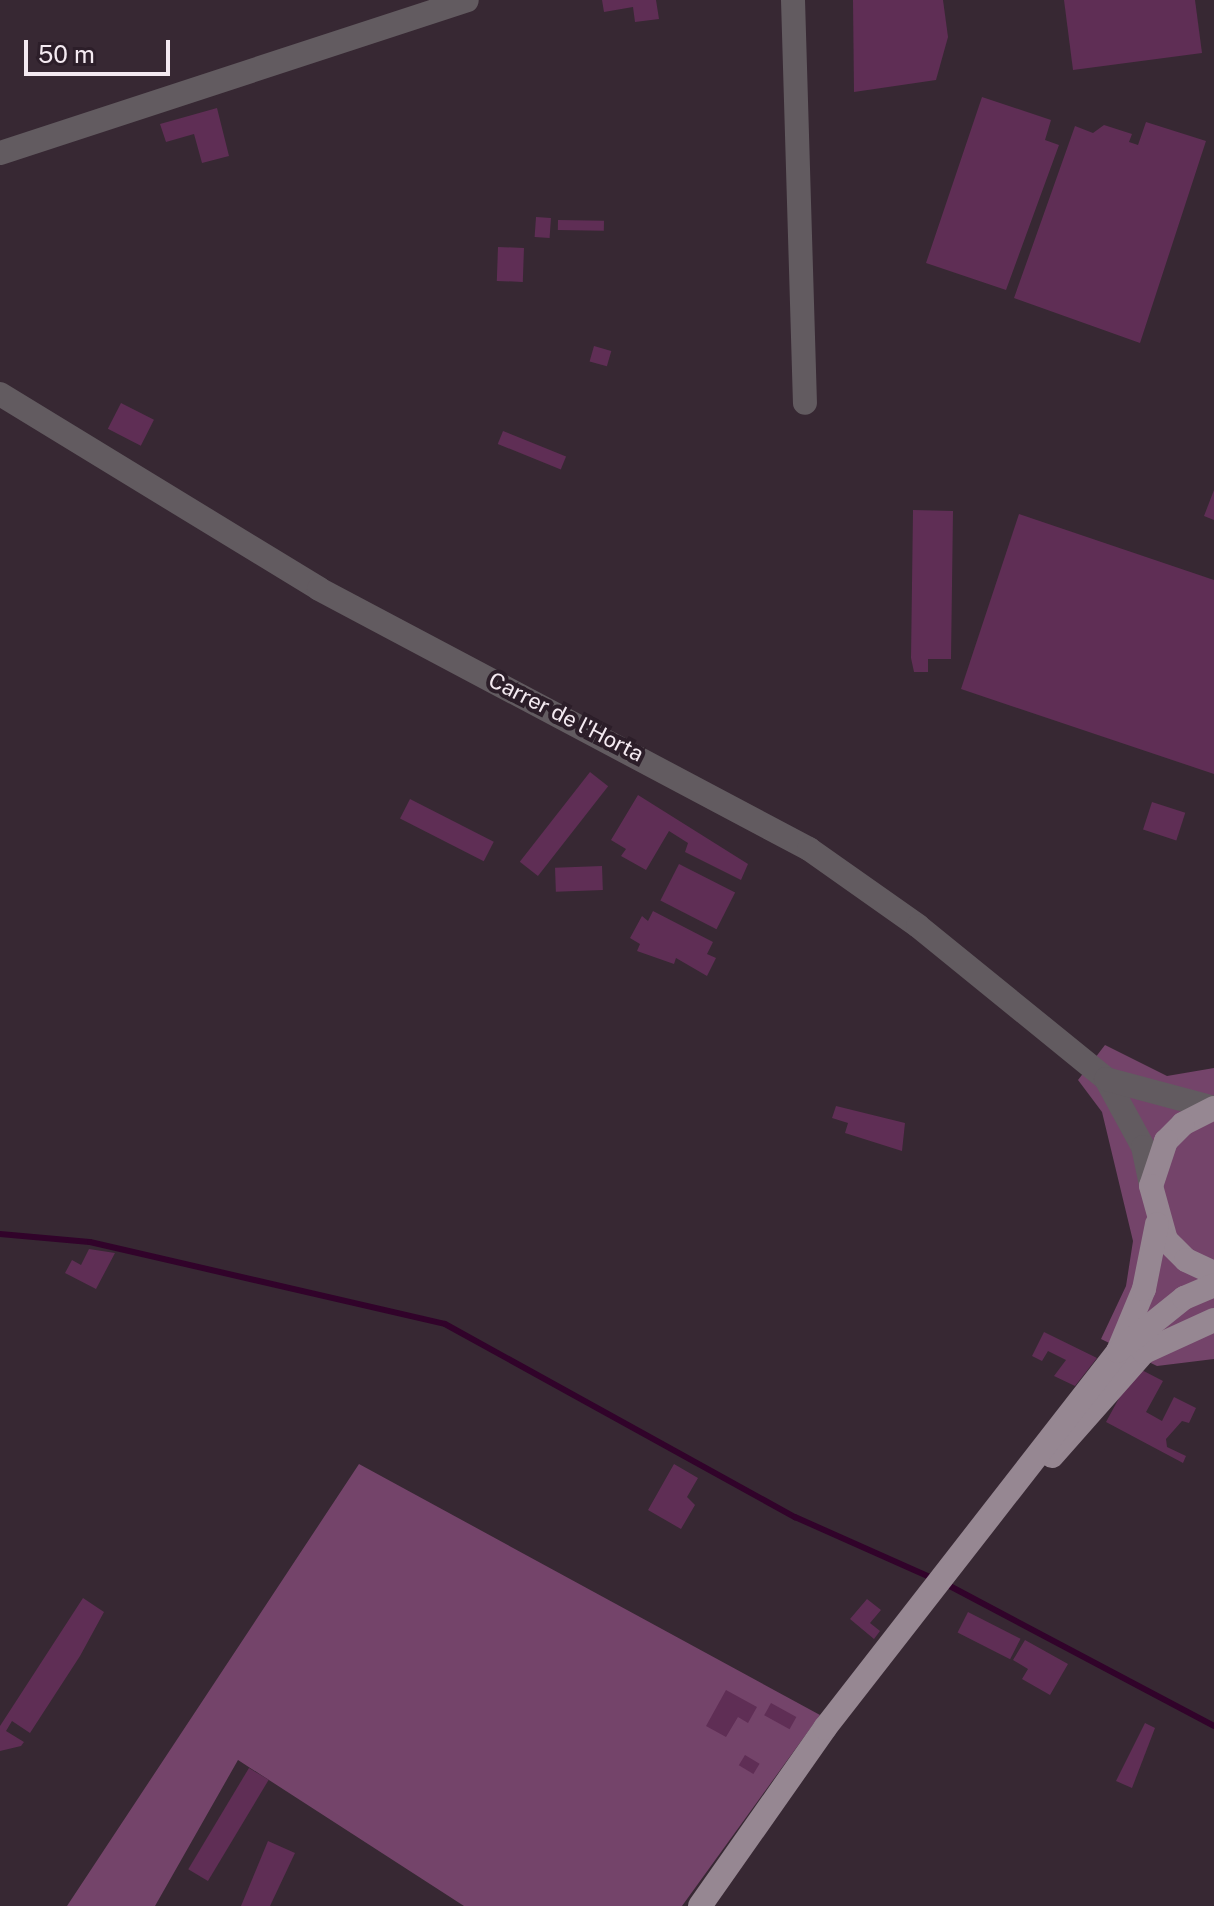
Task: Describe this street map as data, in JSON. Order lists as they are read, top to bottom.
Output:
{
  "streets": {
    "street": ["Carrer de l'Horta"]
  },
  "scale_bar": "50 m"
}
